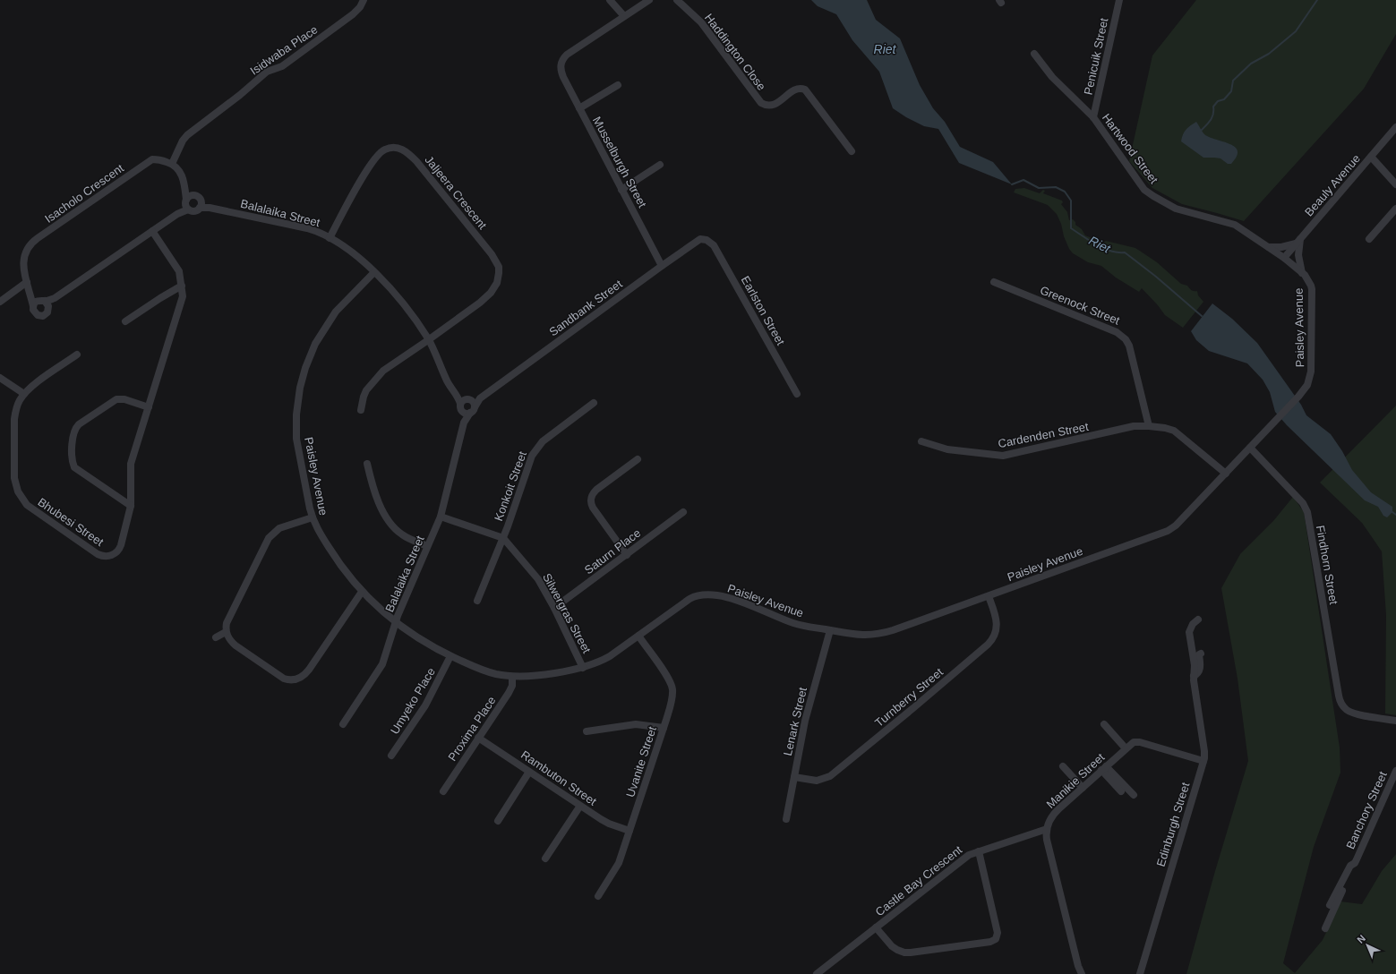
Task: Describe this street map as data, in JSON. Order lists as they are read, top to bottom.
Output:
{
  "streets": {
    "street": [
      "Isidwaba Place",
      "Haddington Close",
      "Penicuik Street",
      "Hartwood Street",
      "Musselburgh Street",
      "Beauly Avenue",
      "Jaljeera Crescent",
      "Isacholo Crescent",
      "Balalaika Street",
      "Greenock Street",
      "Sandbank Street",
      "Earlston Street",
      "Paisley Avenue",
      "Cardenden Street",
      "Konkoit Street",
      "Bhubesi Street",
      "Saturn Place",
      "Findhorn Street",
      "Silwergras Street",
      "Turnberry Street",
      "Umyeko Place",
      "Lenark Street",
      "Proxima Place",
      "Uvanite Street",
      "Rambuton Street",
      "Manikie Street",
      "Banchory Street",
      "Edinburgh Street",
      "Castle Bay Crescent"
    ]
  },
  "crossings": [
    ["Isidwaba Place", "Isacholo Crescent"],
    ["Penicuik Street", "Hartwood Street"],
    ["Hartwood Street", "Beauly Avenue"],
    ["Hartwood Street", "Paisley Avenue"],
    ["Musselburgh Street", "Sandbank Street"],
    ["Beauly Avenue", "Paisley Avenue"],
    ["Jaljeera Crescent", "Balalaika Street"],
    ["Isacholo Crescent", "Bhubesi Street"],
    ["Balalaika Street", "Sandbank Street"],
    ["Balalaika Street", "Paisley Avenue"],
    ["Greenock Street", "Cardenden Street"],
    ["Sandbank Street", "Earlston Street"],
    ["Paisley Avenue", "Findhorn Street"],
    ["Paisley Avenue", "Silwergras Street"],
    ["Paisley Avenue", "Turnberry Street"],
    ["Paisley Avenue", "Umyeko Place"],
    ["Paisley Avenue", "Lenark Street"],
    ["Paisley Avenue", "Proxima Place"],
    ["Paisley Avenue", "Uvanite Street"],
    ["Konkoit Street", "Silwergras Street"],
    ["Saturn Place", "Silwergras Street"],
    ["Turnberry Street", "Lenark Street"],
    ["Proxima Place", "Rambuton Street"],
    ["Uvanite Street", "Rambuton Street"],
    ["Manikie Street", "Edinburgh Street"],
    ["Manikie Street", "Castle Bay Crescent"]
  ],
  "water": ["Riet"],
  "north": "top left"
}
